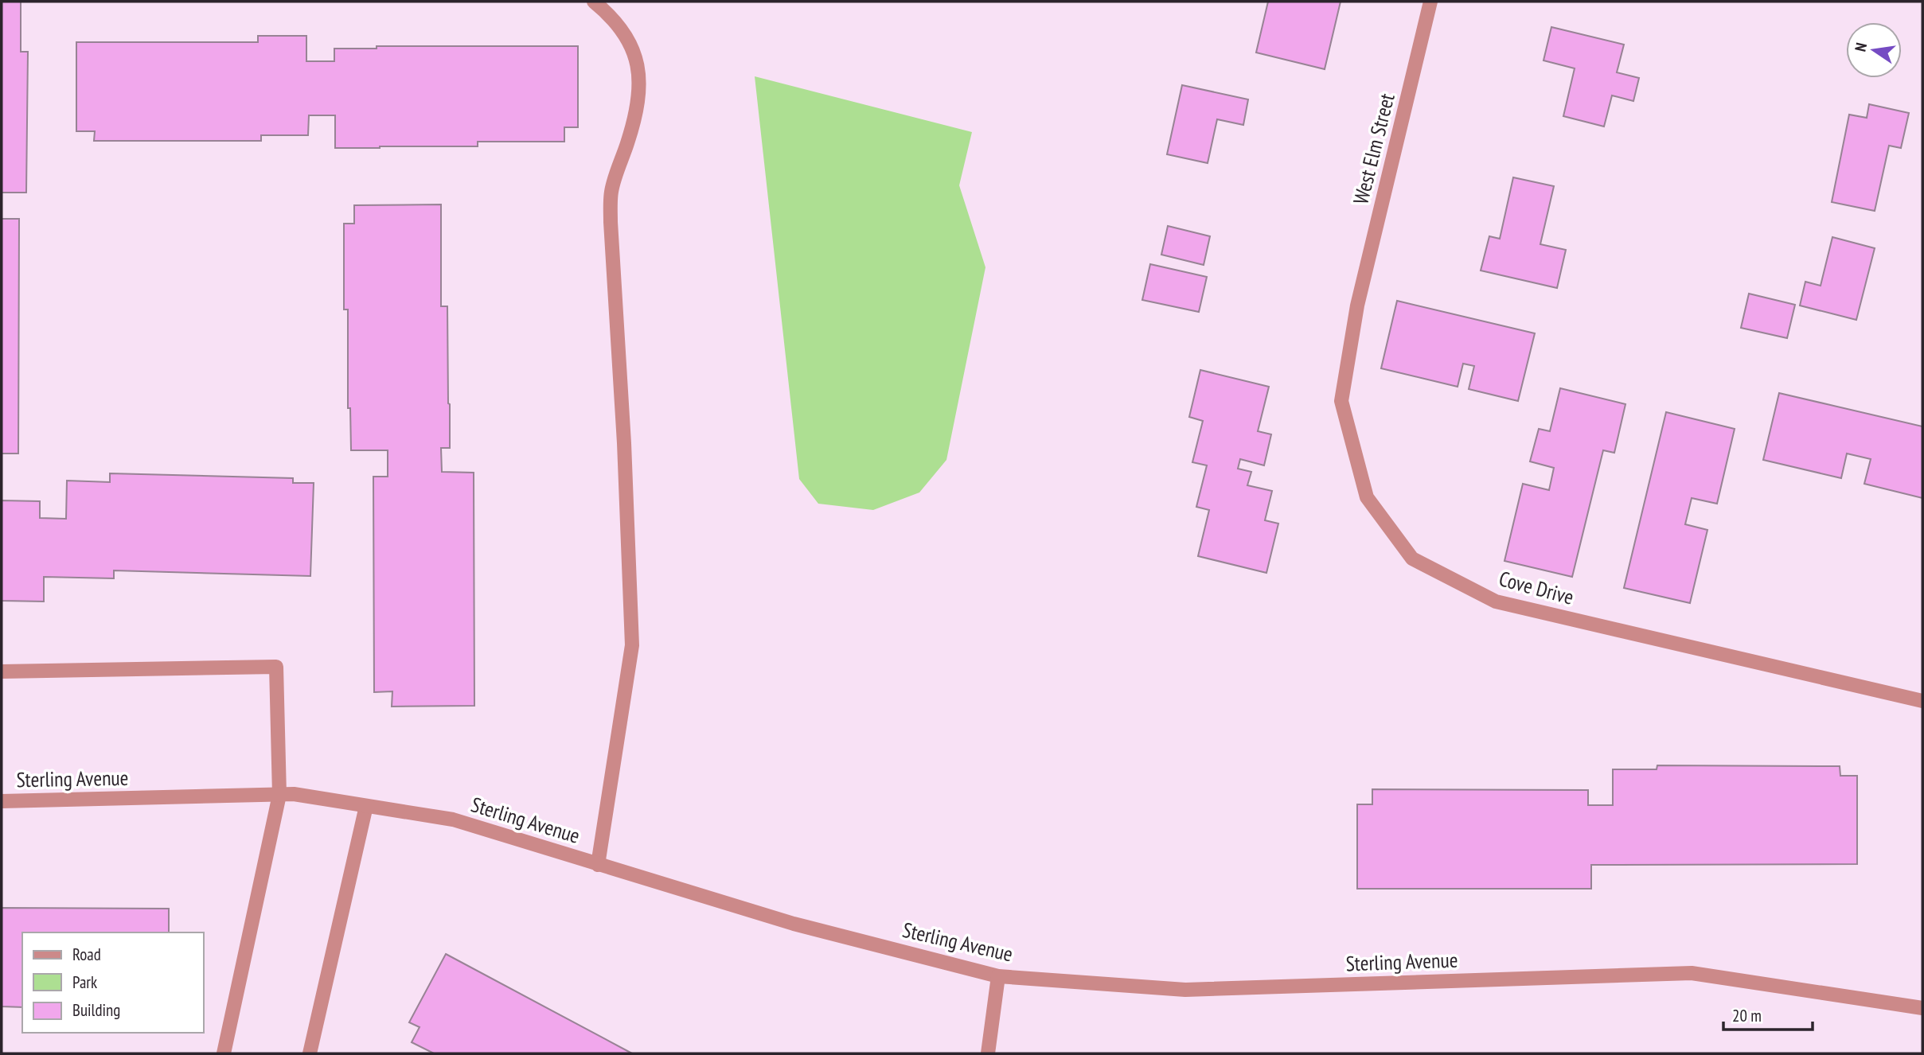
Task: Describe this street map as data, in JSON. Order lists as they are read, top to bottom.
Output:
{
  "streets": {
    "street": ["West Elm Street", "Cove Drive", "Sterling Avenue"]
  },
  "crossings": [
    ["West Elm Street", "Cove Drive"]
  ],
  "legend": ["Road", "Park", "Building"],
  "scale_bar": "20 m",
  "north": "left"
}
